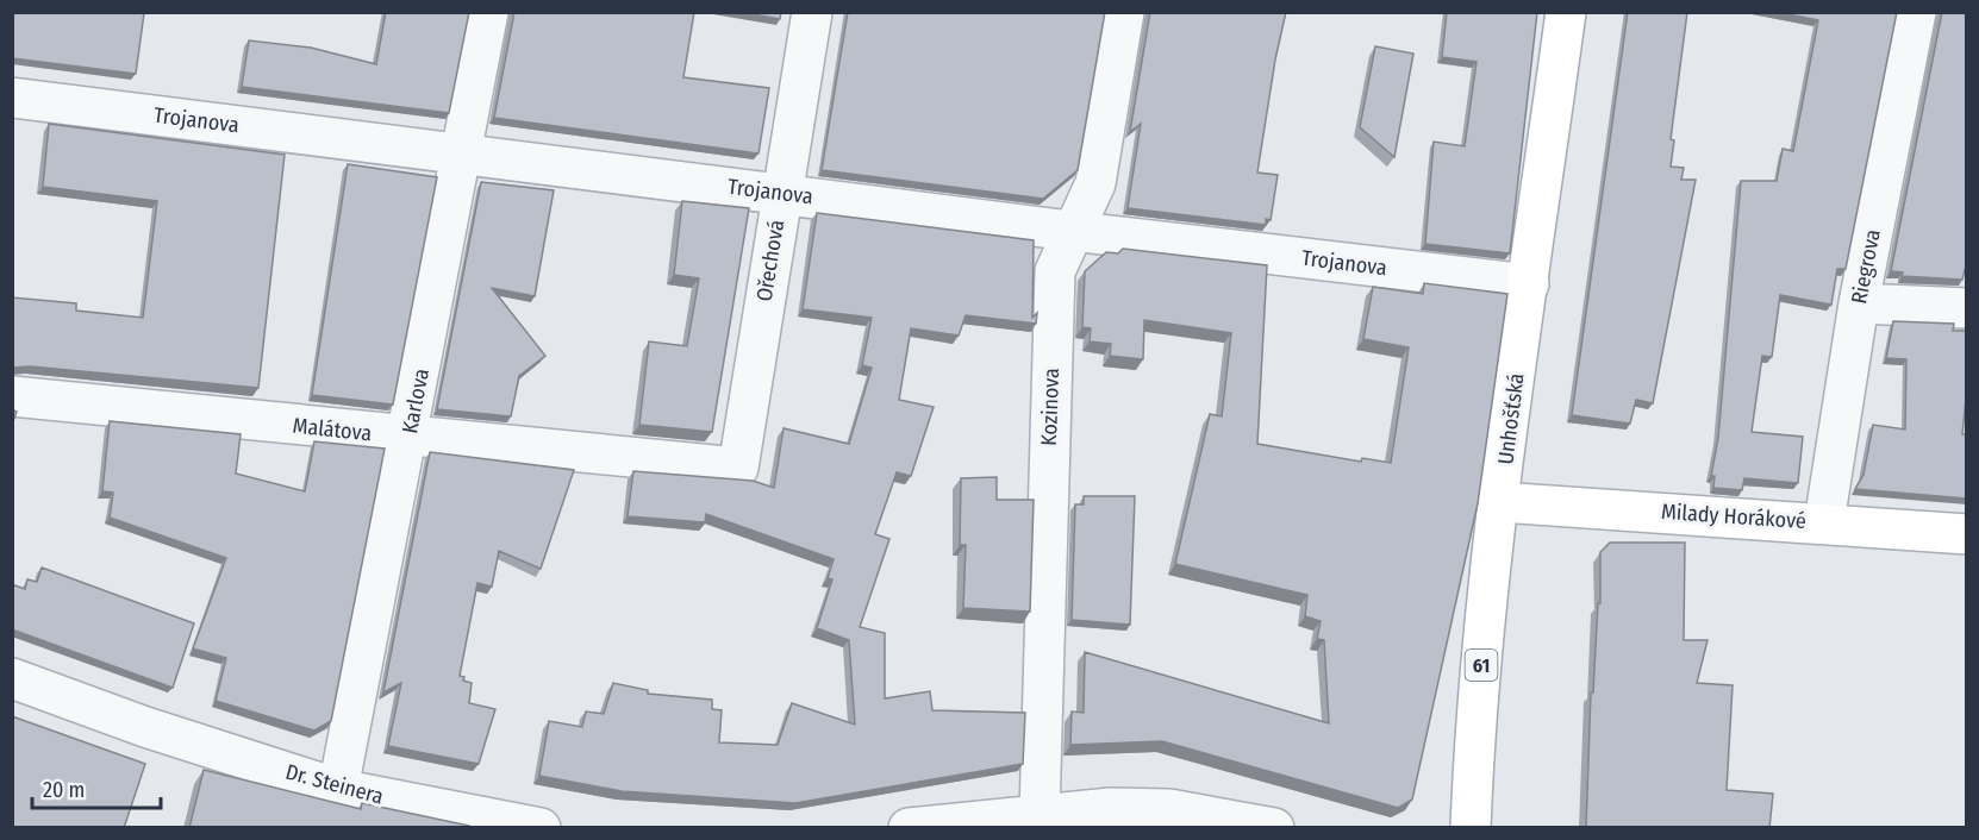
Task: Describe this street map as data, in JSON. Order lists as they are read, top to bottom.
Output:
{
  "streets": {
    "main road": ["Unhošťská", "Milady Horákové", "61"],
    "street": [
      "Trojanova",
      "Ořechová",
      "Riegrova",
      "Karlova",
      "Kozinova",
      "Malátova",
      "Dr. Steinera"
    ]
  },
  "crossings": [
    ["Trojanova", "Ořechová"],
    ["Trojanova", "Karlova"],
    ["Trojanova", "Kozinova"],
    ["Trojanova", "Unhošťská"],
    ["Ořechová", "Malátova"],
    ["Riegrova", "Milady Horákové"],
    ["Karlova", "Malátova"],
    ["Karlova", "Dr. Steinera"],
    ["Unhošťská", "Milady Horákové"]
  ],
  "scale_bar": "20 m"
}
